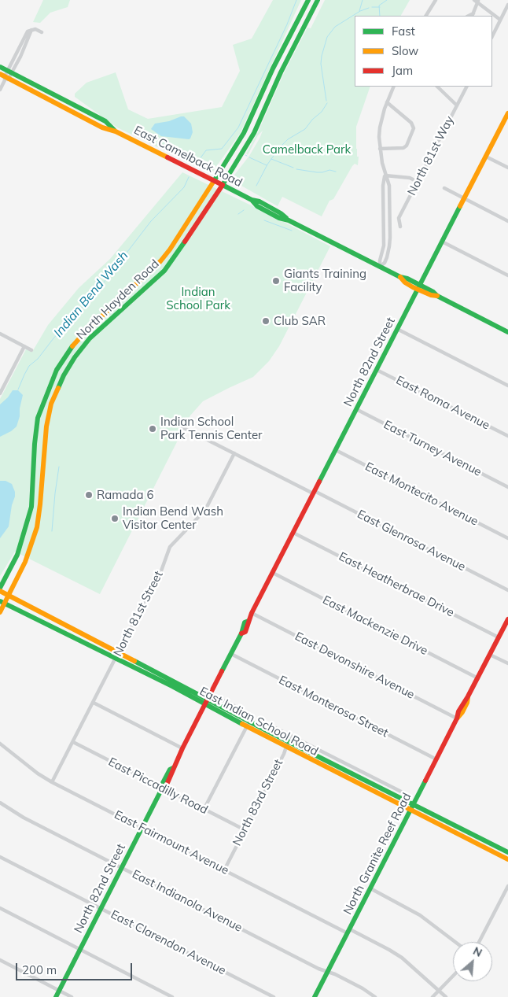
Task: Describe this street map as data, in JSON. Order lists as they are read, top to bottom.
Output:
{
  "streets": {
    "main road": [
      "East Camelback Road",
      "North Hayden Road",
      "North 82nd Street",
      "East Indian School Road",
      "North Granite Reef Road"
    ],
    "street": [
      "North 81st Way",
      "East Roma Avenue",
      "East Turney Avenue",
      "East Montecito Avenue",
      "East Glenrosa Avenue",
      "East Heatherbrae Drive",
      "North 81st Street",
      "East Mackenzie Drive",
      "East Devonshire Avenue",
      "East Monterosa Street",
      "East Piccadilly Road",
      "North 83rd Street",
      "East Fairmount Avenue",
      "East Indianola Avenue",
      "East Clarendon Avenue"
    ]
  },
  "crossings": [
    ["East Camelback Road", "North Hayden Road"],
    ["East Camelback Road", "North 82nd Street"],
    ["North Hayden Road", "East Indian School Road"],
    ["North 82nd Street", "East Roma Avenue"],
    ["North 82nd Street", "East Turney Avenue"],
    ["North 82nd Street", "East Montecito Avenue"],
    ["North 82nd Street", "East Glenrosa Avenue"],
    ["North 82nd Street", "East Heatherbrae Drive"],
    ["North 82nd Street", "East Mackenzie Drive"],
    ["North 82nd Street", "East Devonshire Avenue"],
    ["North 82nd Street", "East Monterosa Street"],
    ["North 82nd Street", "East Indian School Road"],
    ["North 82nd Street", "East Piccadilly Road"],
    ["North 82nd Street", "East Fairmount Avenue"],
    ["North 82nd Street", "East Indianola Avenue"],
    ["North 82nd Street", "East Clarendon Avenue"],
    ["East Glenrosa Avenue", "North 81st Street"],
    ["East Heatherbrae Drive", "North Granite Reef Road"],
    ["North 81st Street", "East Indian School Road"],
    ["North 81st Street", "East Piccadilly Road"],
    ["North 81st Street", "East Fairmount Avenue"],
    ["East Mackenzie Drive", "North Granite Reef Road"],
    ["East Devonshire Avenue", "North Granite Reef Road"],
    ["East Monterosa Street", "North Granite Reef Road"],
    ["East Indian School Road", "North 83rd Street"],
    ["East Indian School Road", "North Granite Reef Road"],
    ["East Piccadilly Road", "North 83rd Street"],
    ["North 83rd Street", "East Fairmount Avenue"],
    ["East Fairmount Avenue", "North Granite Reef Road"],
    ["North Granite Reef Road", "East Indianola Avenue"]
  ],
  "water": ["Indian Bend Wash"],
  "parks": ["Camelback Park", "Indian School Park"],
  "places": [
    "Giants Training Facility",
    "Club SAR",
    "Indian School Park Tennis Center",
    "Ramada 6",
    "Indian Bend Wash Visitor Center"
  ],
  "legend": ["Fast", "Slow", "Jam"],
  "scale_bar": "200 m",
  "north": "top right"
}
